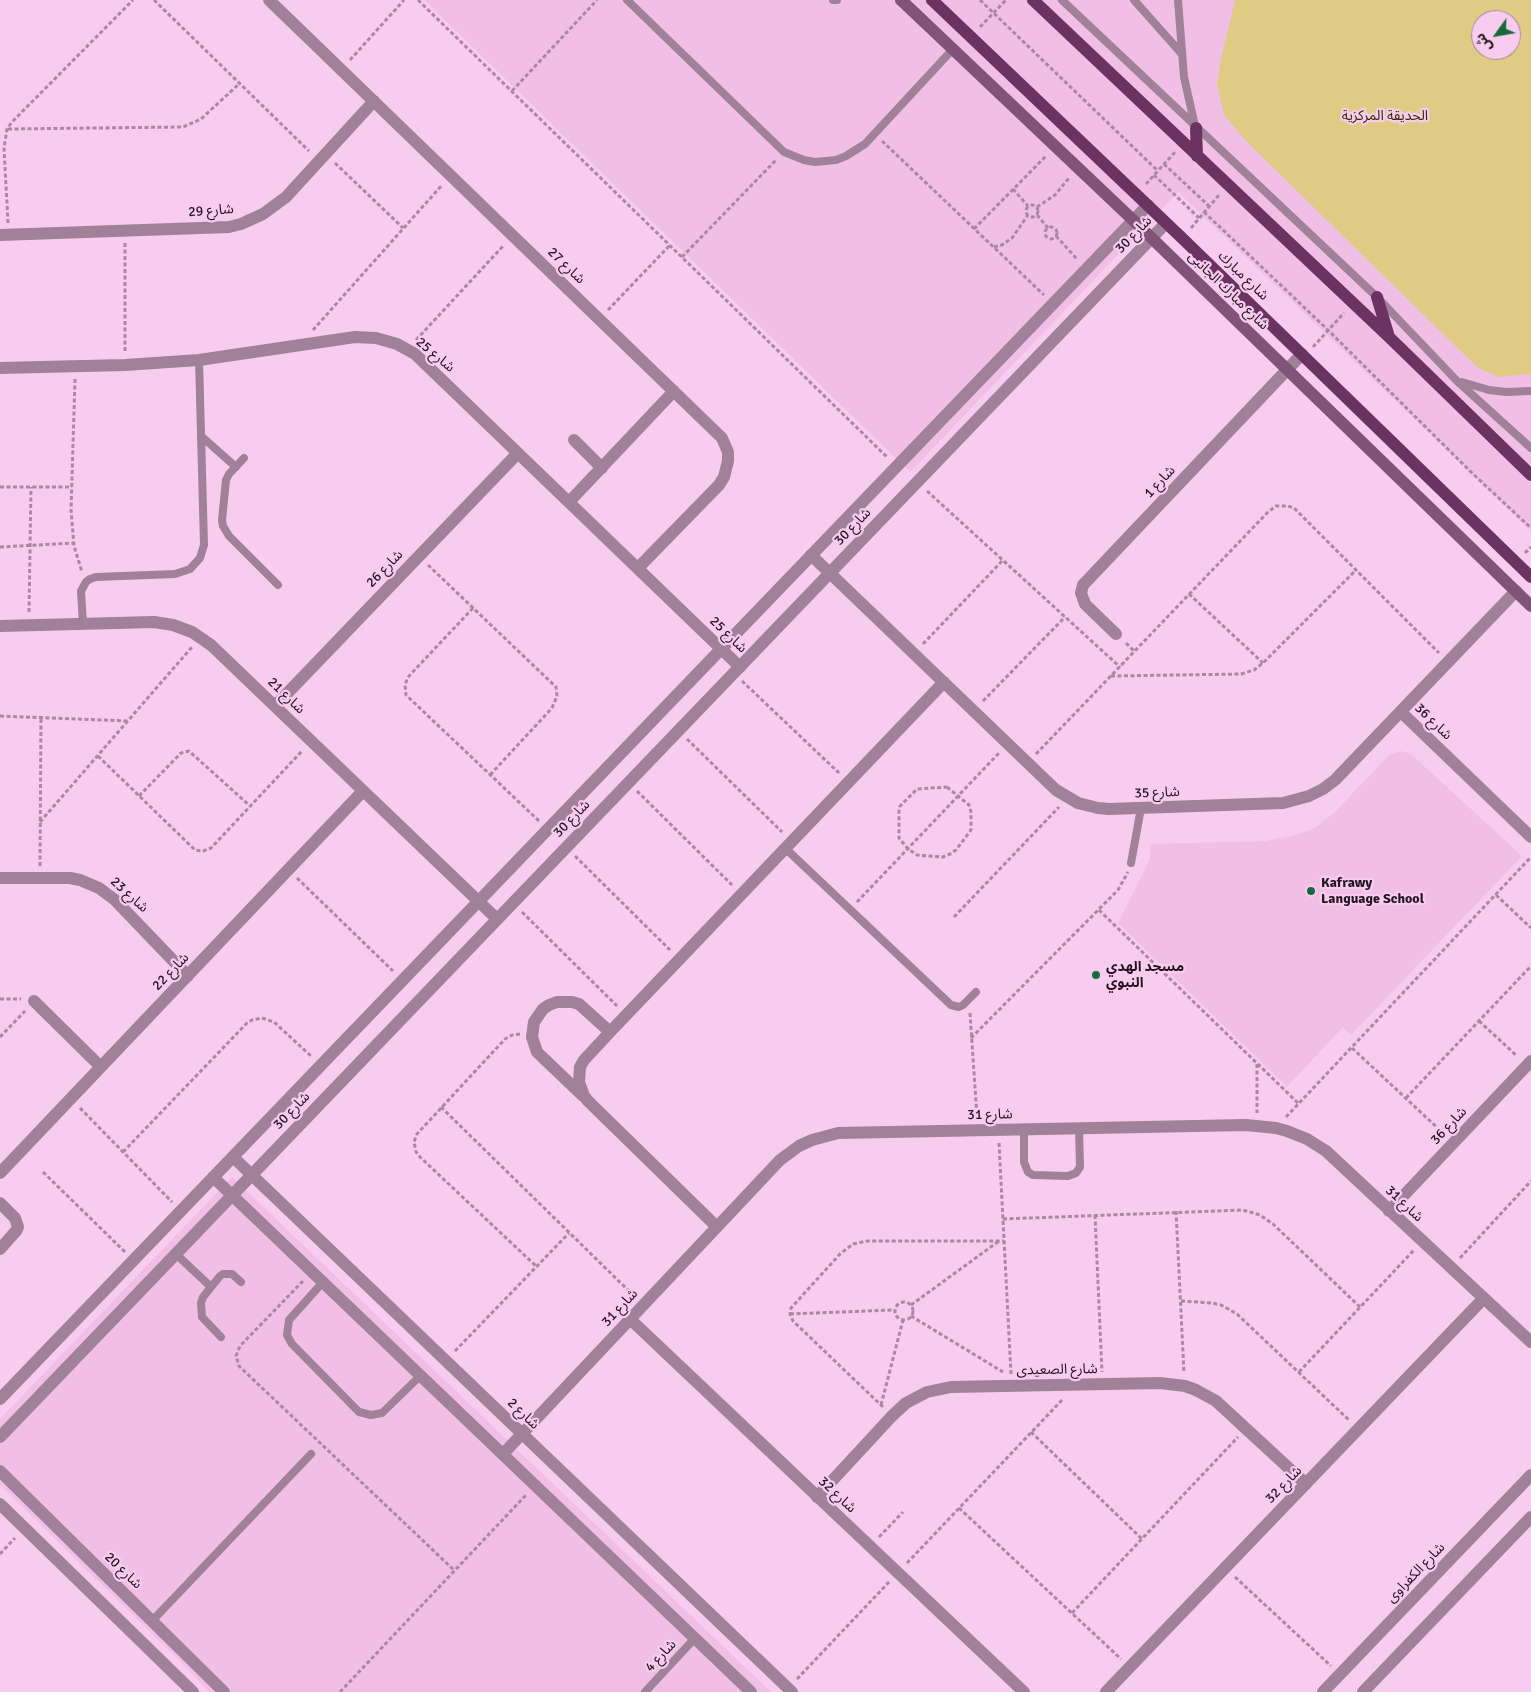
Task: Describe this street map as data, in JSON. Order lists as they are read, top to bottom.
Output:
{
  "streets": {
    "main road": ["شارع مبارك", "شارع مبارك الجانبى"],
    "street": [
      "شارع 29",
      "شارع 30",
      "شارع 27",
      "شارع 25",
      "شارع 1",
      "شارع 26",
      "شارع 21",
      "شارع 36",
      "شارع 35",
      "شارع 23",
      "شارع 22",
      "شارع 31",
      "شارع الصعيدى",
      "شارع 2",
      "شارع 32",
      "شارع 20",
      "شارع الكفراوى"
    ],
    "lane": ["شارع 4"]
  },
  "crossings": [
    ["شارع 29", "شارع 27"],
    ["شارع 30", "شارع مبارك"],
    ["شارع 30", "شارع مبارك الجانبى"],
    ["شارع 30", "شارع 25"],
    ["شارع 30", "شارع 21"],
    ["شارع 30", "شارع 35"],
    ["شارع 30", "شارع 2"],
    ["شارع 27", "شارع 25"],
    ["شارع مبارك", "شارع 1"],
    ["شارع مبارك الجانبى", "شارع 1"],
    ["شارع مبارك الجانبى", "شارع 35"],
    ["شارع 25", "شارع 26"],
    ["شارع 26", "شارع 21"],
    ["شارع 21", "شارع 22"],
    ["شارع 36", "شارع 35"],
    ["شارع 36", "شارع 31"],
    ["شارع 23", "شارع 22"],
    ["شارع 31", "شارع 2"],
    ["شارع 31", "شارع 32"],
    ["شارع الصعيدى", "شارع 32"]
  ],
  "parks": ["الحديقة المركزية"],
  "places": ["Kafrawy Language School", "مسجد الهدي النبوي"],
  "north": "bottom left"
}
